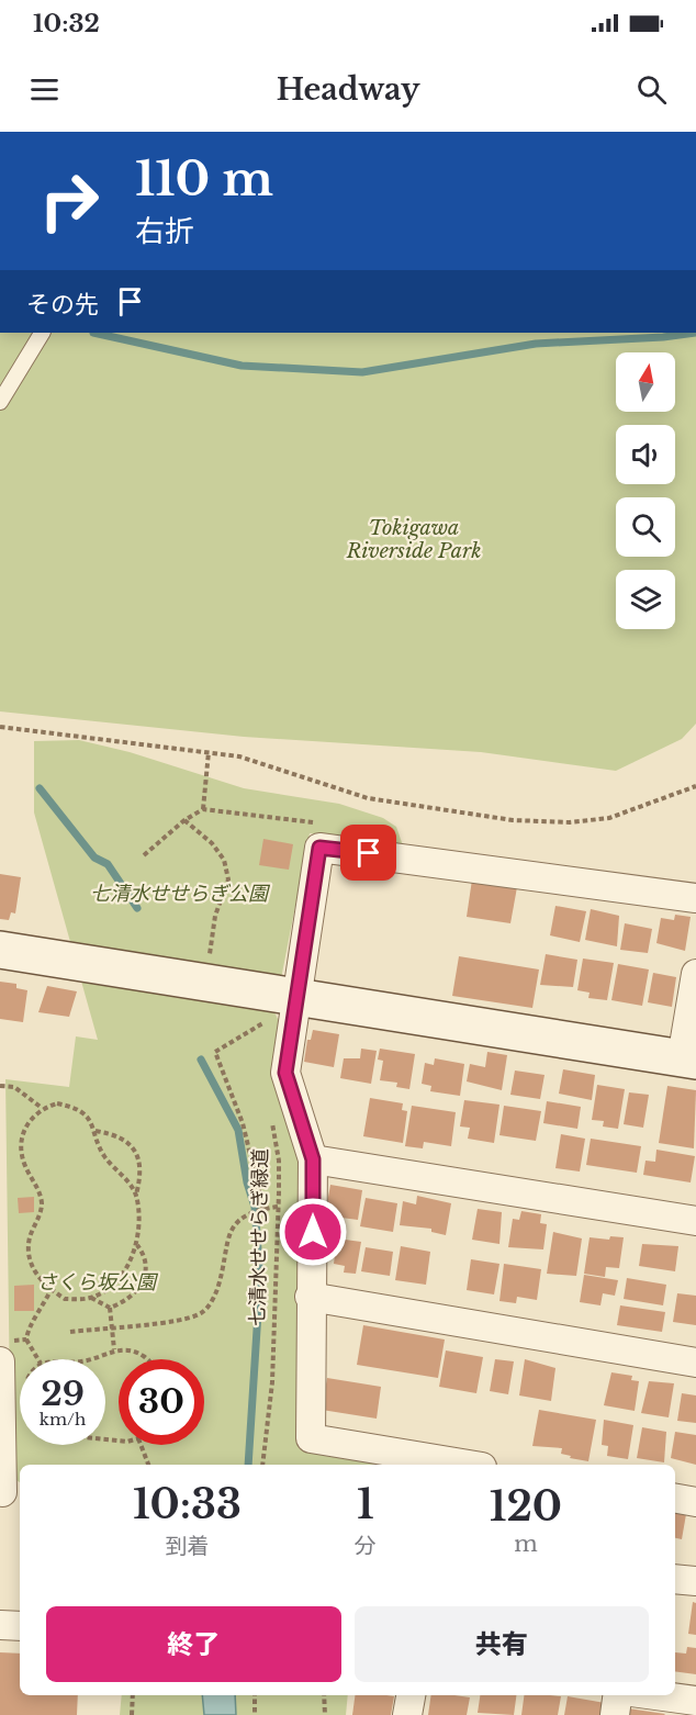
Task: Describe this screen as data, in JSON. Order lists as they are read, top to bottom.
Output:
{
  "streets": {
    "path": ["七清水せせらぎ緑道"]
  },
  "parks": ["Tokigawa Riverside Park", "七清水せせらぎ公園", "さくら坂公園"],
  "north": "top",
  "page": {
    "status": "10:32",
    "header": "Headway",
    "turn": ["110 m", "右折"],
    "then": "その先",
    "speed": "29 km/h",
    "limit": "30",
    "eta": [
      "10:33",
      "到着",
      "1",
      "分",
      "120",
      "m"
    ],
    "buttons": ["終了", "共有"]
  }
}
